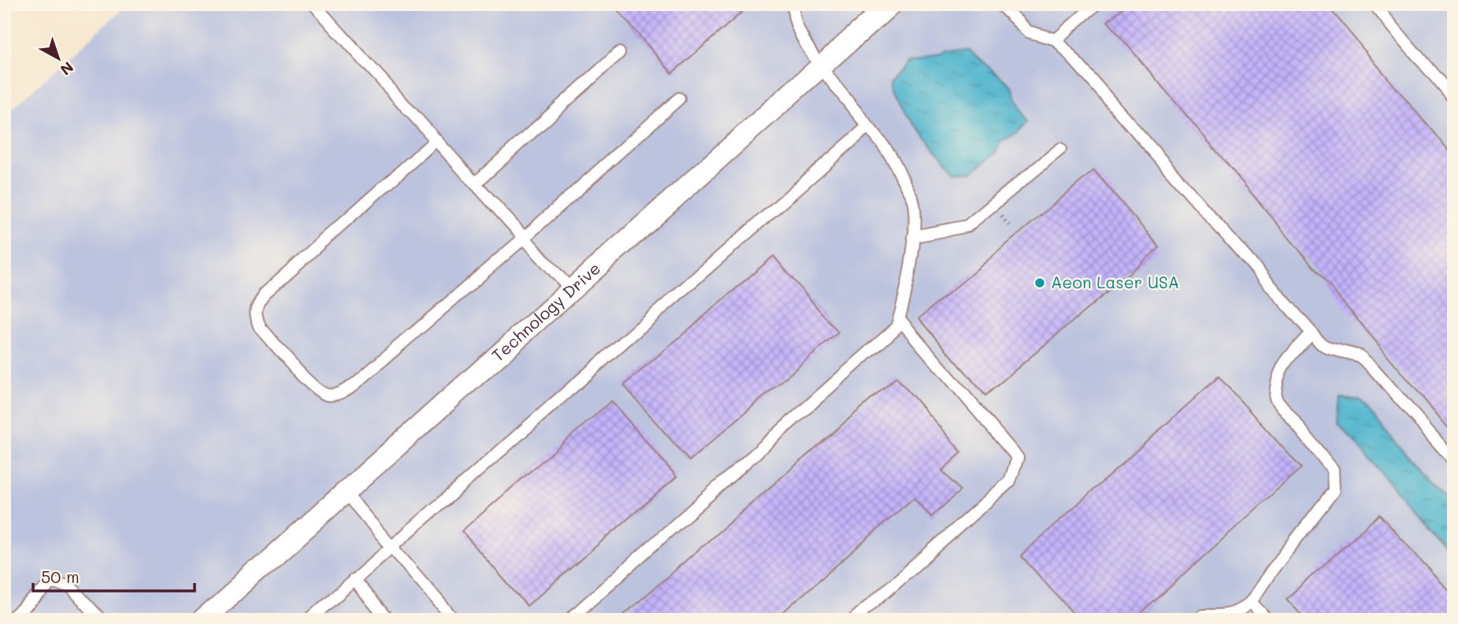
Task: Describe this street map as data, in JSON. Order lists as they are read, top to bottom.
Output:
{
  "streets": {
    "street": ["Technology Drive"]
  },
  "places": ["Aeon Laser USA"],
  "scale_bar": "50 m",
  "north": "bottom right"
}
